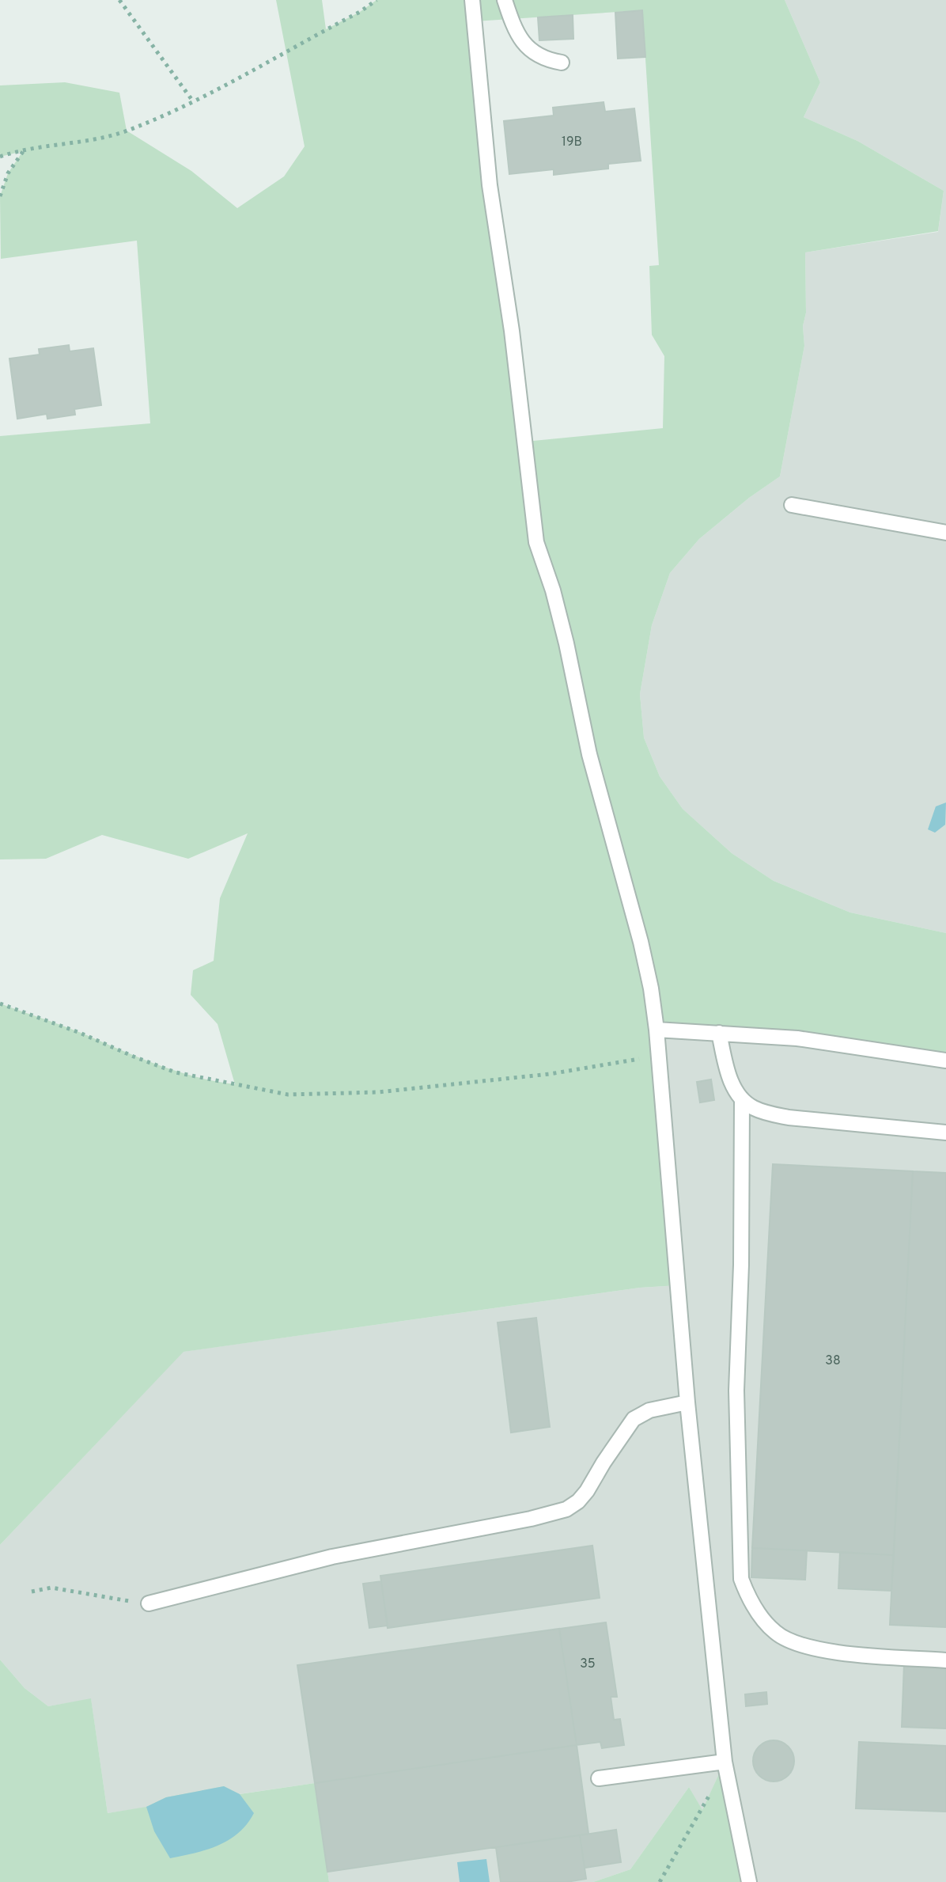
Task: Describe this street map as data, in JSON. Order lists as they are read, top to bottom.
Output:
{
  "house_numbers": ["19B", "38", "35"]
}
